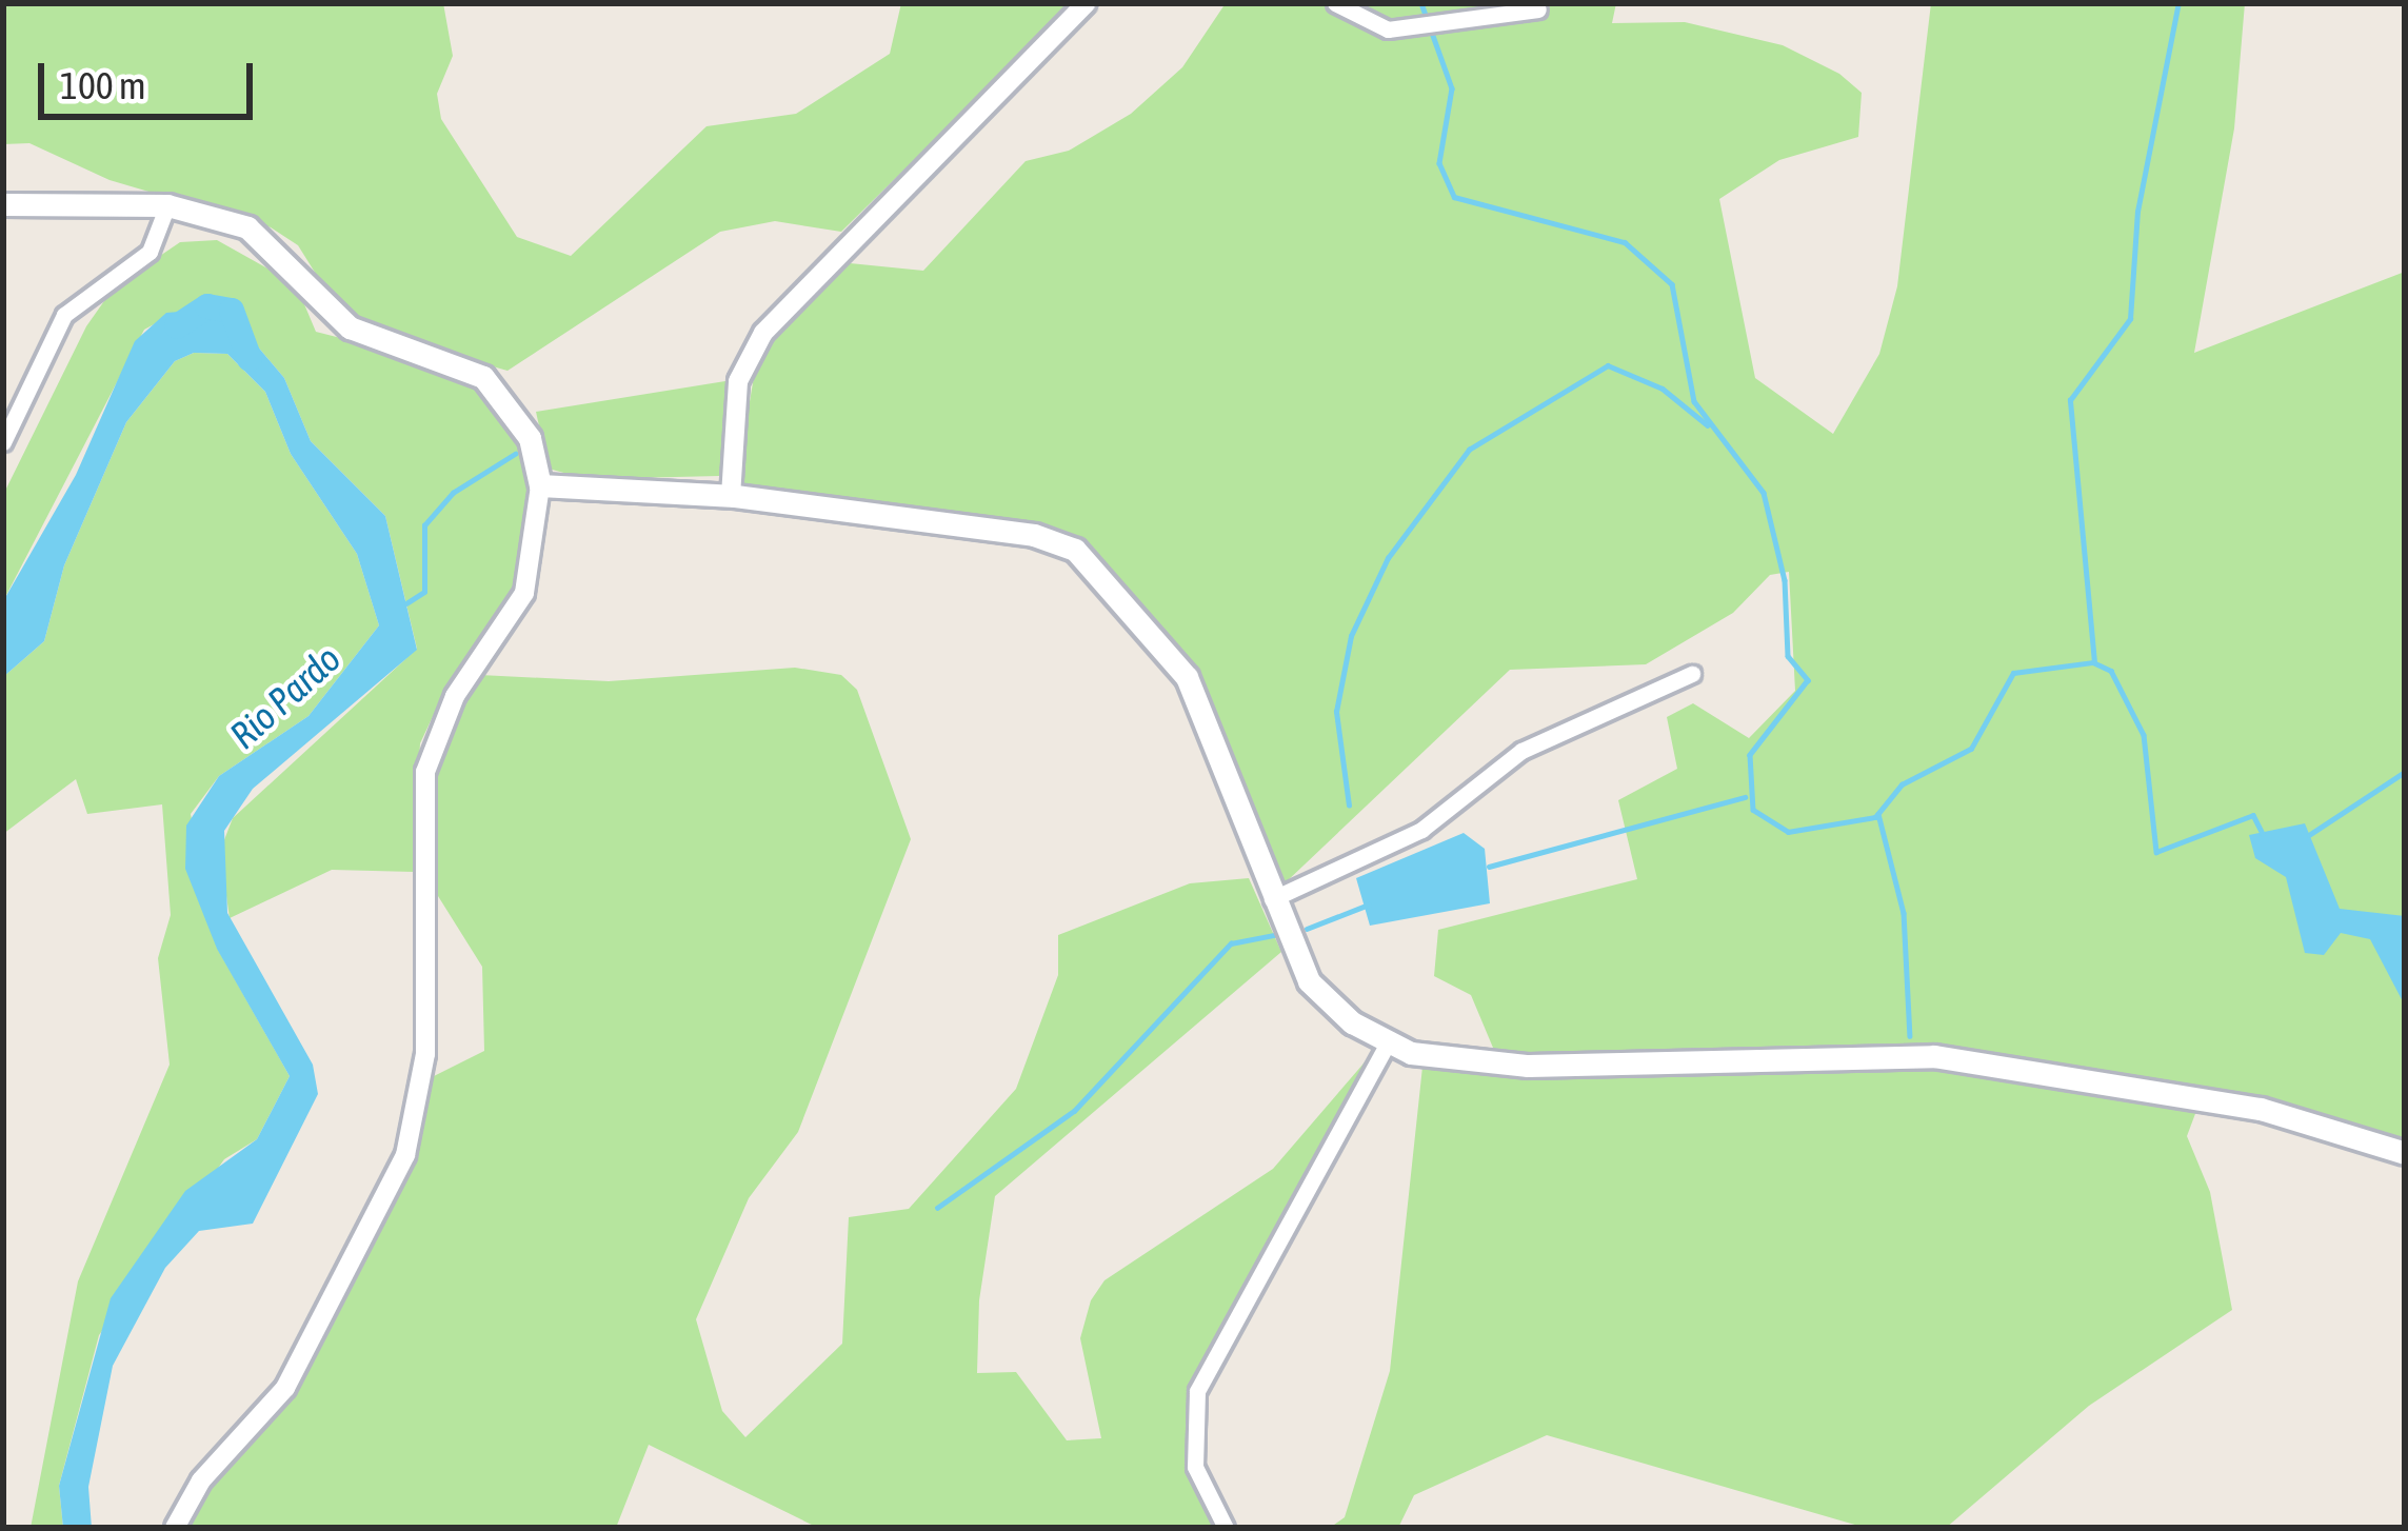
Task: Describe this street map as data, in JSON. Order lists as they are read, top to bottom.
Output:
{
  "water": ["Rio Pardo"],
  "scale_bar": "100 m"
}
